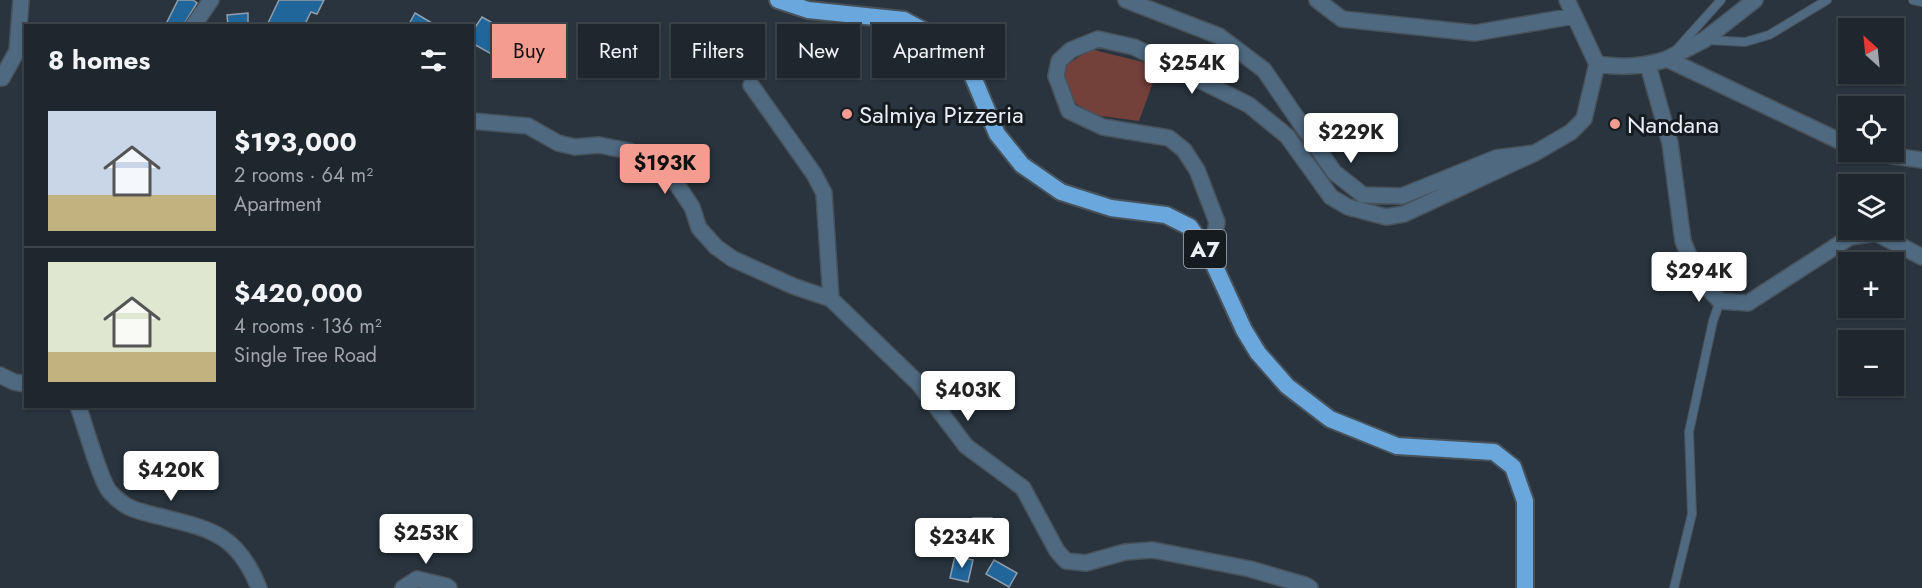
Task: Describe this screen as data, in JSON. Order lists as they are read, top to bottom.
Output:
{
  "streets": {
    "highway": ["A7"]
  },
  "places": ["Salmiya Pizzeria", "Nandana"],
  "north": "top left",
  "page": {
    "map_buttons": ["+", "−"],
    "chip": [
      "Buy",
      "Rent",
      "Filters",
      "New",
      "Apartment"
    ],
    "heading": "8 homes",
    "price": [
      "$254K",
      "$229K",
      "$193K",
      "$294K",
      "$403K",
      "$420K",
      "$253K",
      "$234K"
    ],
    "list": [
      {
        "name": "$193,000",
        "note": "2 rooms · 64 m² · Apartment"
      },
      {
        "name": "$420,000",
        "note": "4 rooms · 136 m² · Single Tree Road"
      }
    ]
  }
}
